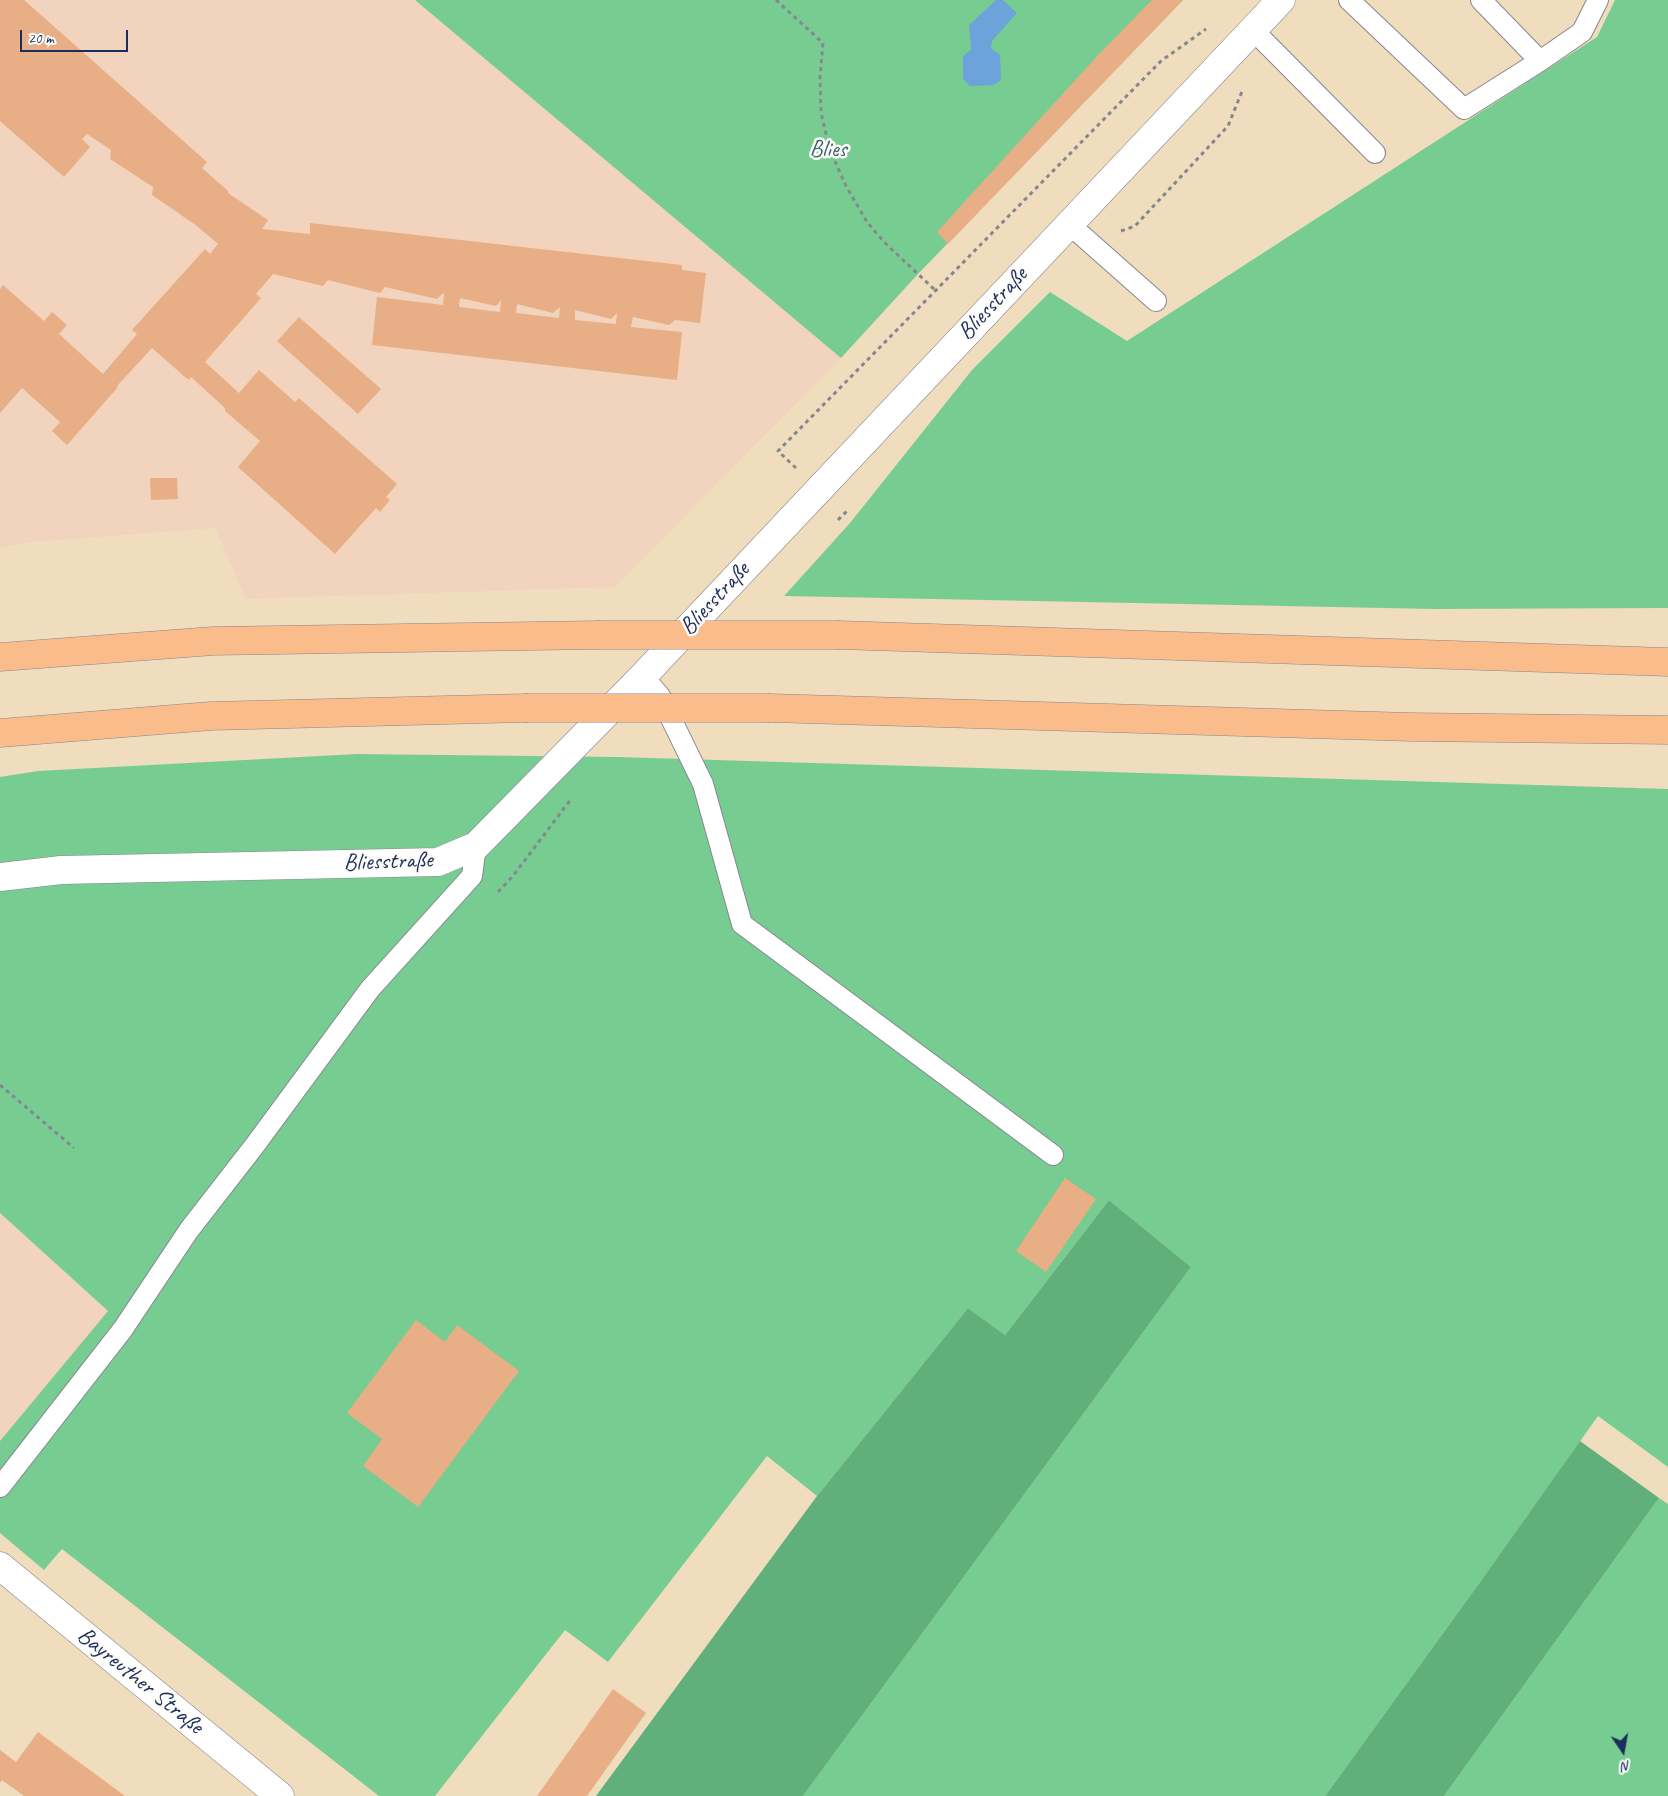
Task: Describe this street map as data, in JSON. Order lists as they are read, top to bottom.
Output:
{
  "streets": {
    "street": ["Bliesstraße", "Bayreuther Straße"]
  },
  "parks": ["Blies"],
  "scale_bar": "20 m",
  "north": "bottom"
}
